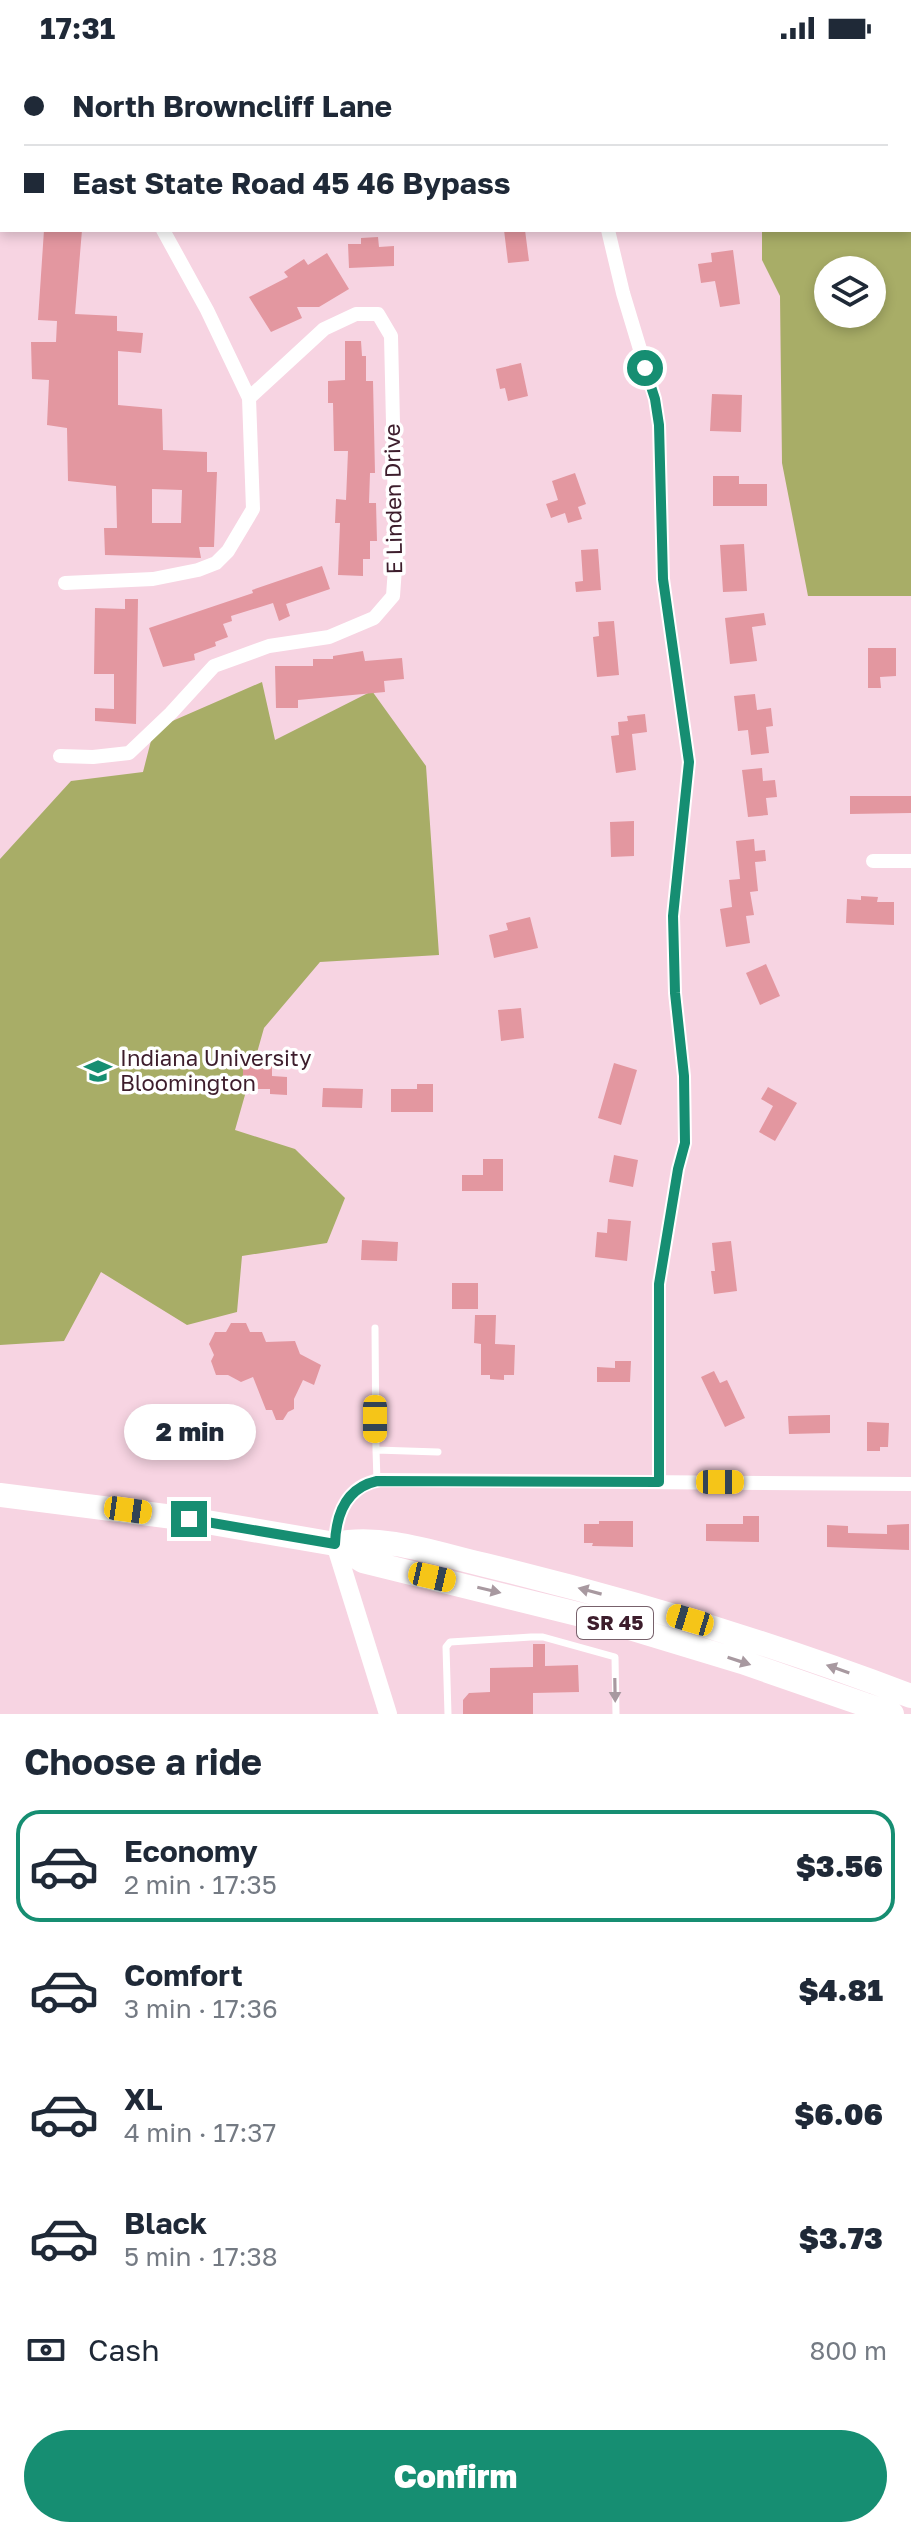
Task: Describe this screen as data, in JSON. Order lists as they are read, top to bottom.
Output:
{
  "streets": {
    "highway": ["SR 45"],
    "street": ["E Linden Drive"]
  },
  "places": {
    "school or university": ["Indiana University Bloomington"]
  },
  "page": {
    "status": "17:31",
    "banner": ["North Browncliff Lane", "East State Road 45 46 Bypass"],
    "bubble": "2 min",
    "heading": "Choose a ride",
    "list": [
      {
        "name": "Economy",
        "note": "2 min · 17:35",
        "value": "$3.56"
      },
      {
        "name": "Comfort",
        "note": "3 min · 17:36",
        "value": "$4.81"
      },
      {
        "name": "XL",
        "note": "4 min · 17:37",
        "value": "$6.06"
      },
      {
        "name": "Black",
        "note": "5 min · 17:38",
        "value": "$3.73"
      }
    ],
    "pay": ["Cash", "800 m"],
    "buttons": "Confirm"
  }
}
